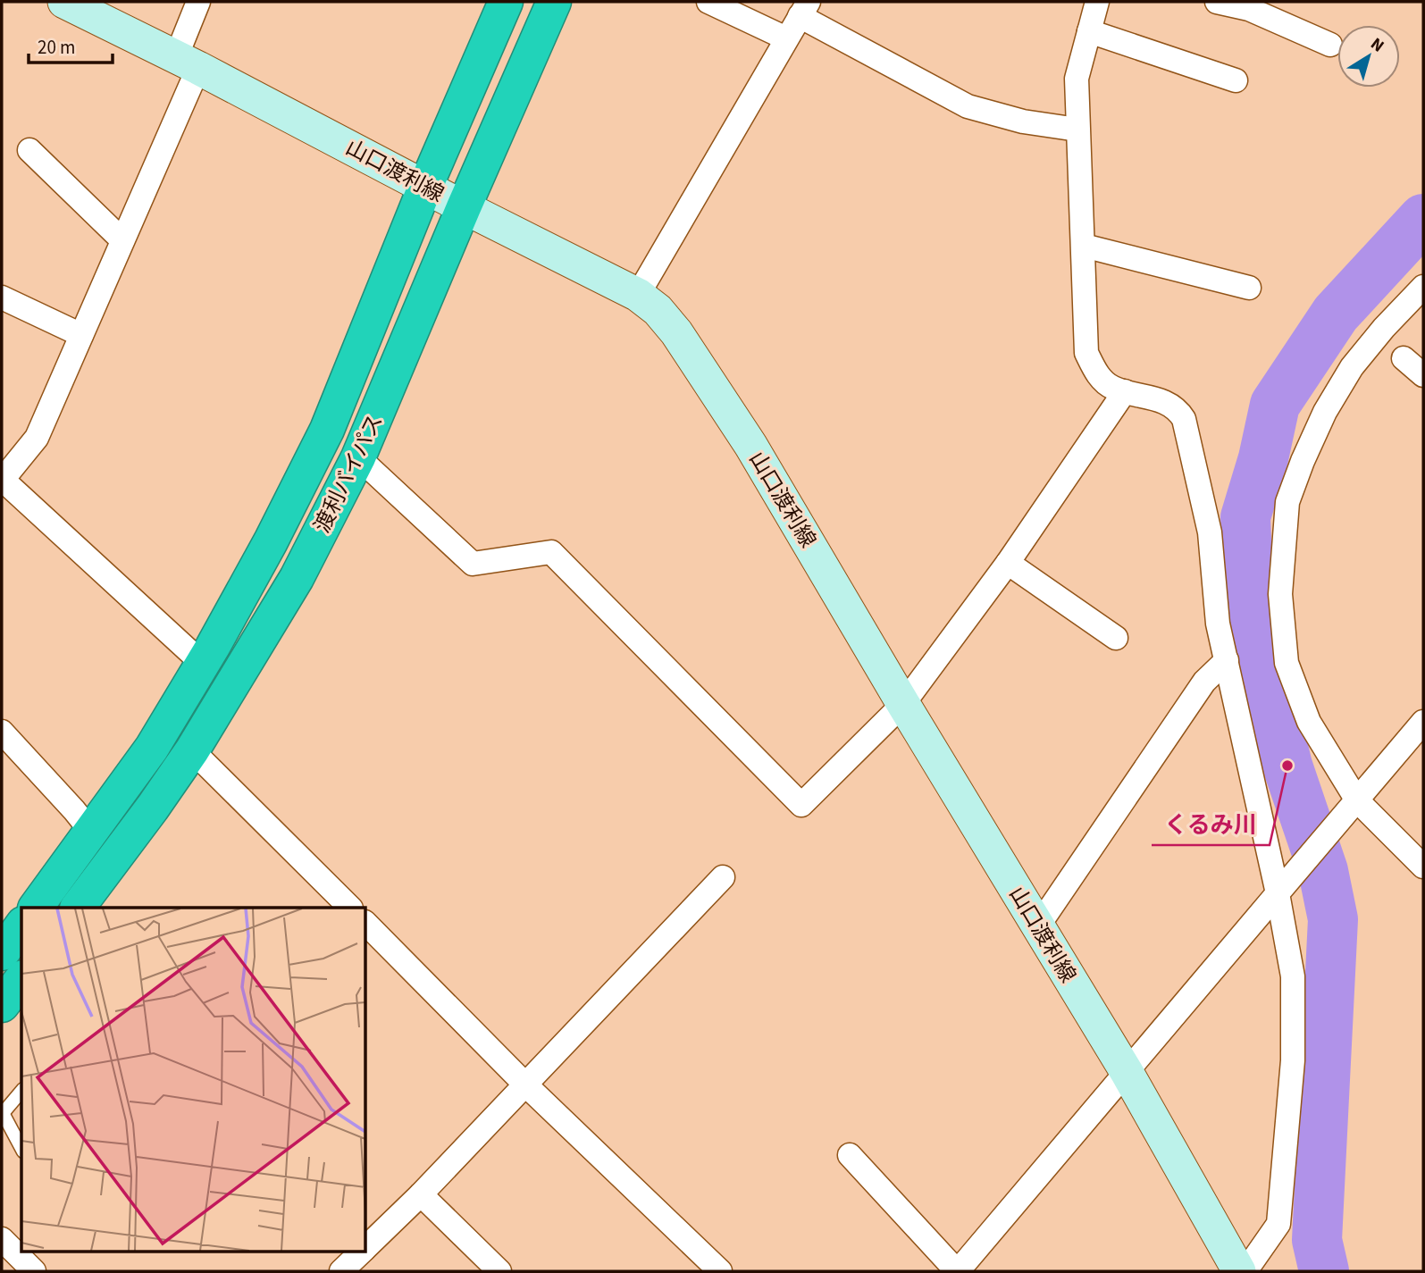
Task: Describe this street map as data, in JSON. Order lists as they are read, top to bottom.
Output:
{
  "streets": {
    "highway": ["渡利バイパス"],
    "main road": ["山口渡利線"]
  },
  "crossings": [
    ["山口渡利線", "渡利バイパス"]
  ],
  "places": ["くるみ川"],
  "scale_bar": "20 m",
  "north": "top right"
}
